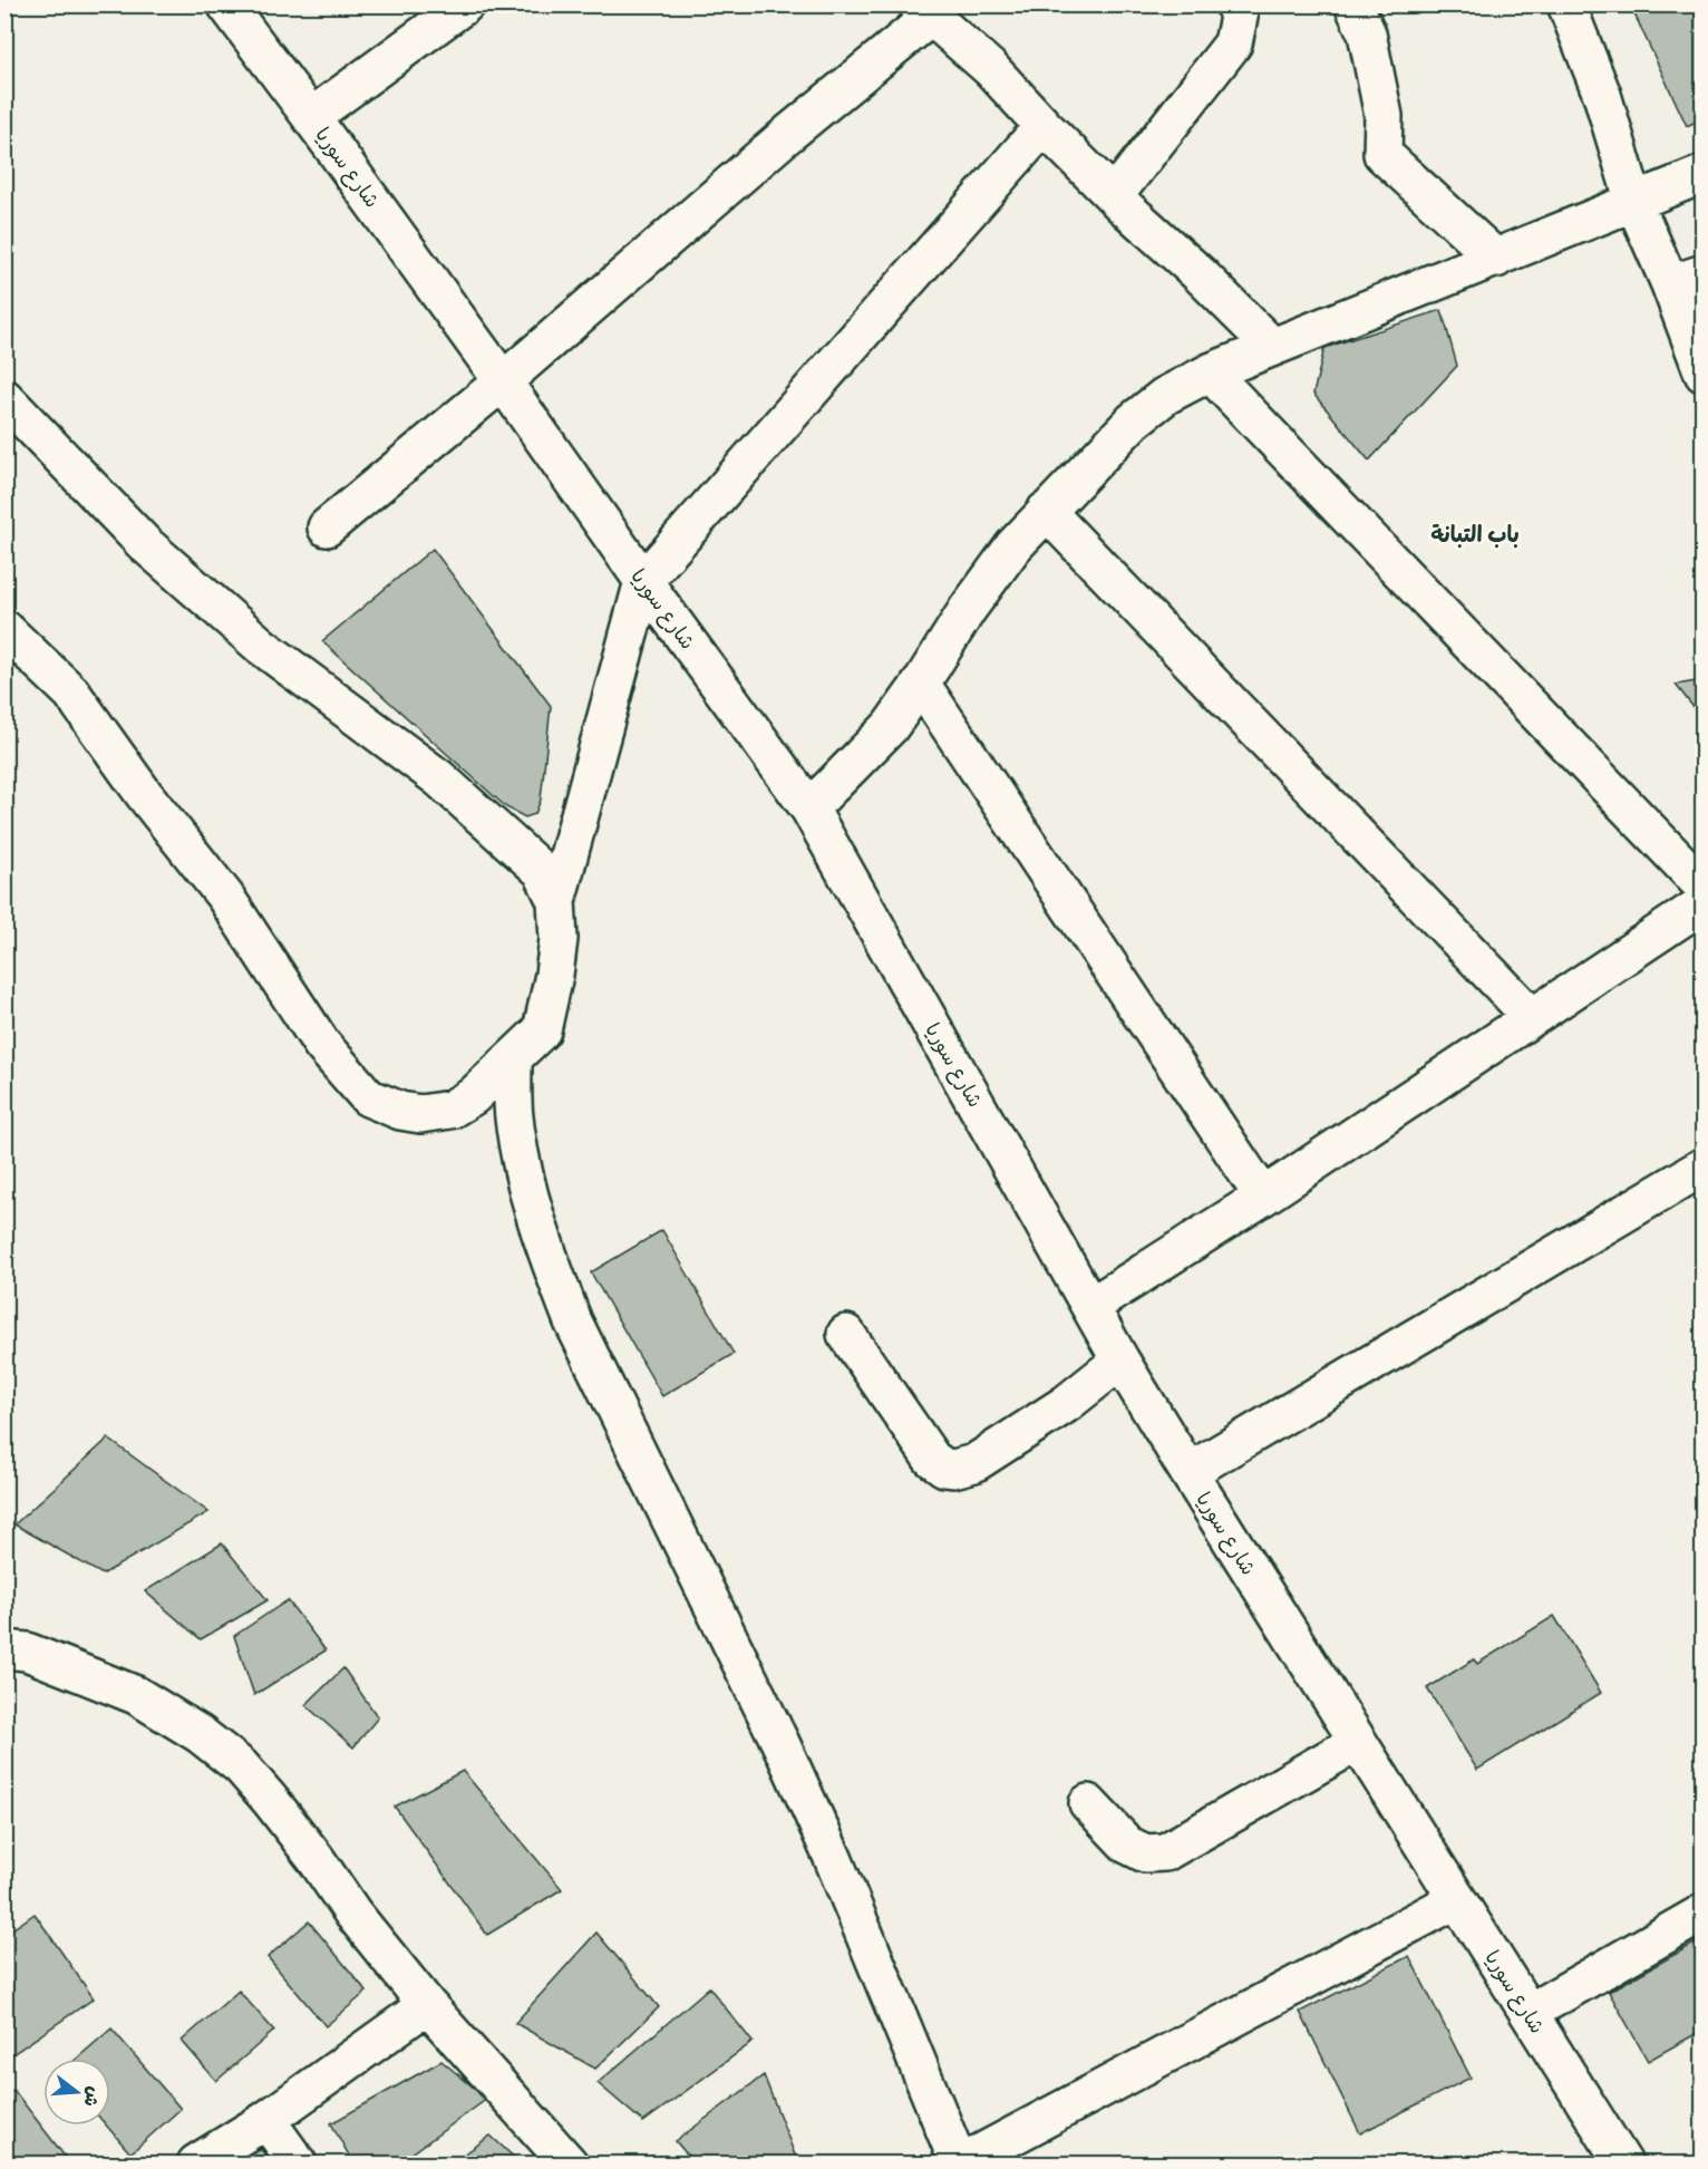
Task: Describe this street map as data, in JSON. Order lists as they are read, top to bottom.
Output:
{
  "streets": {
    "street": ["شارع سوريا"]
  },
  "districts": ["باب التبانة"],
  "north": "right"
}
